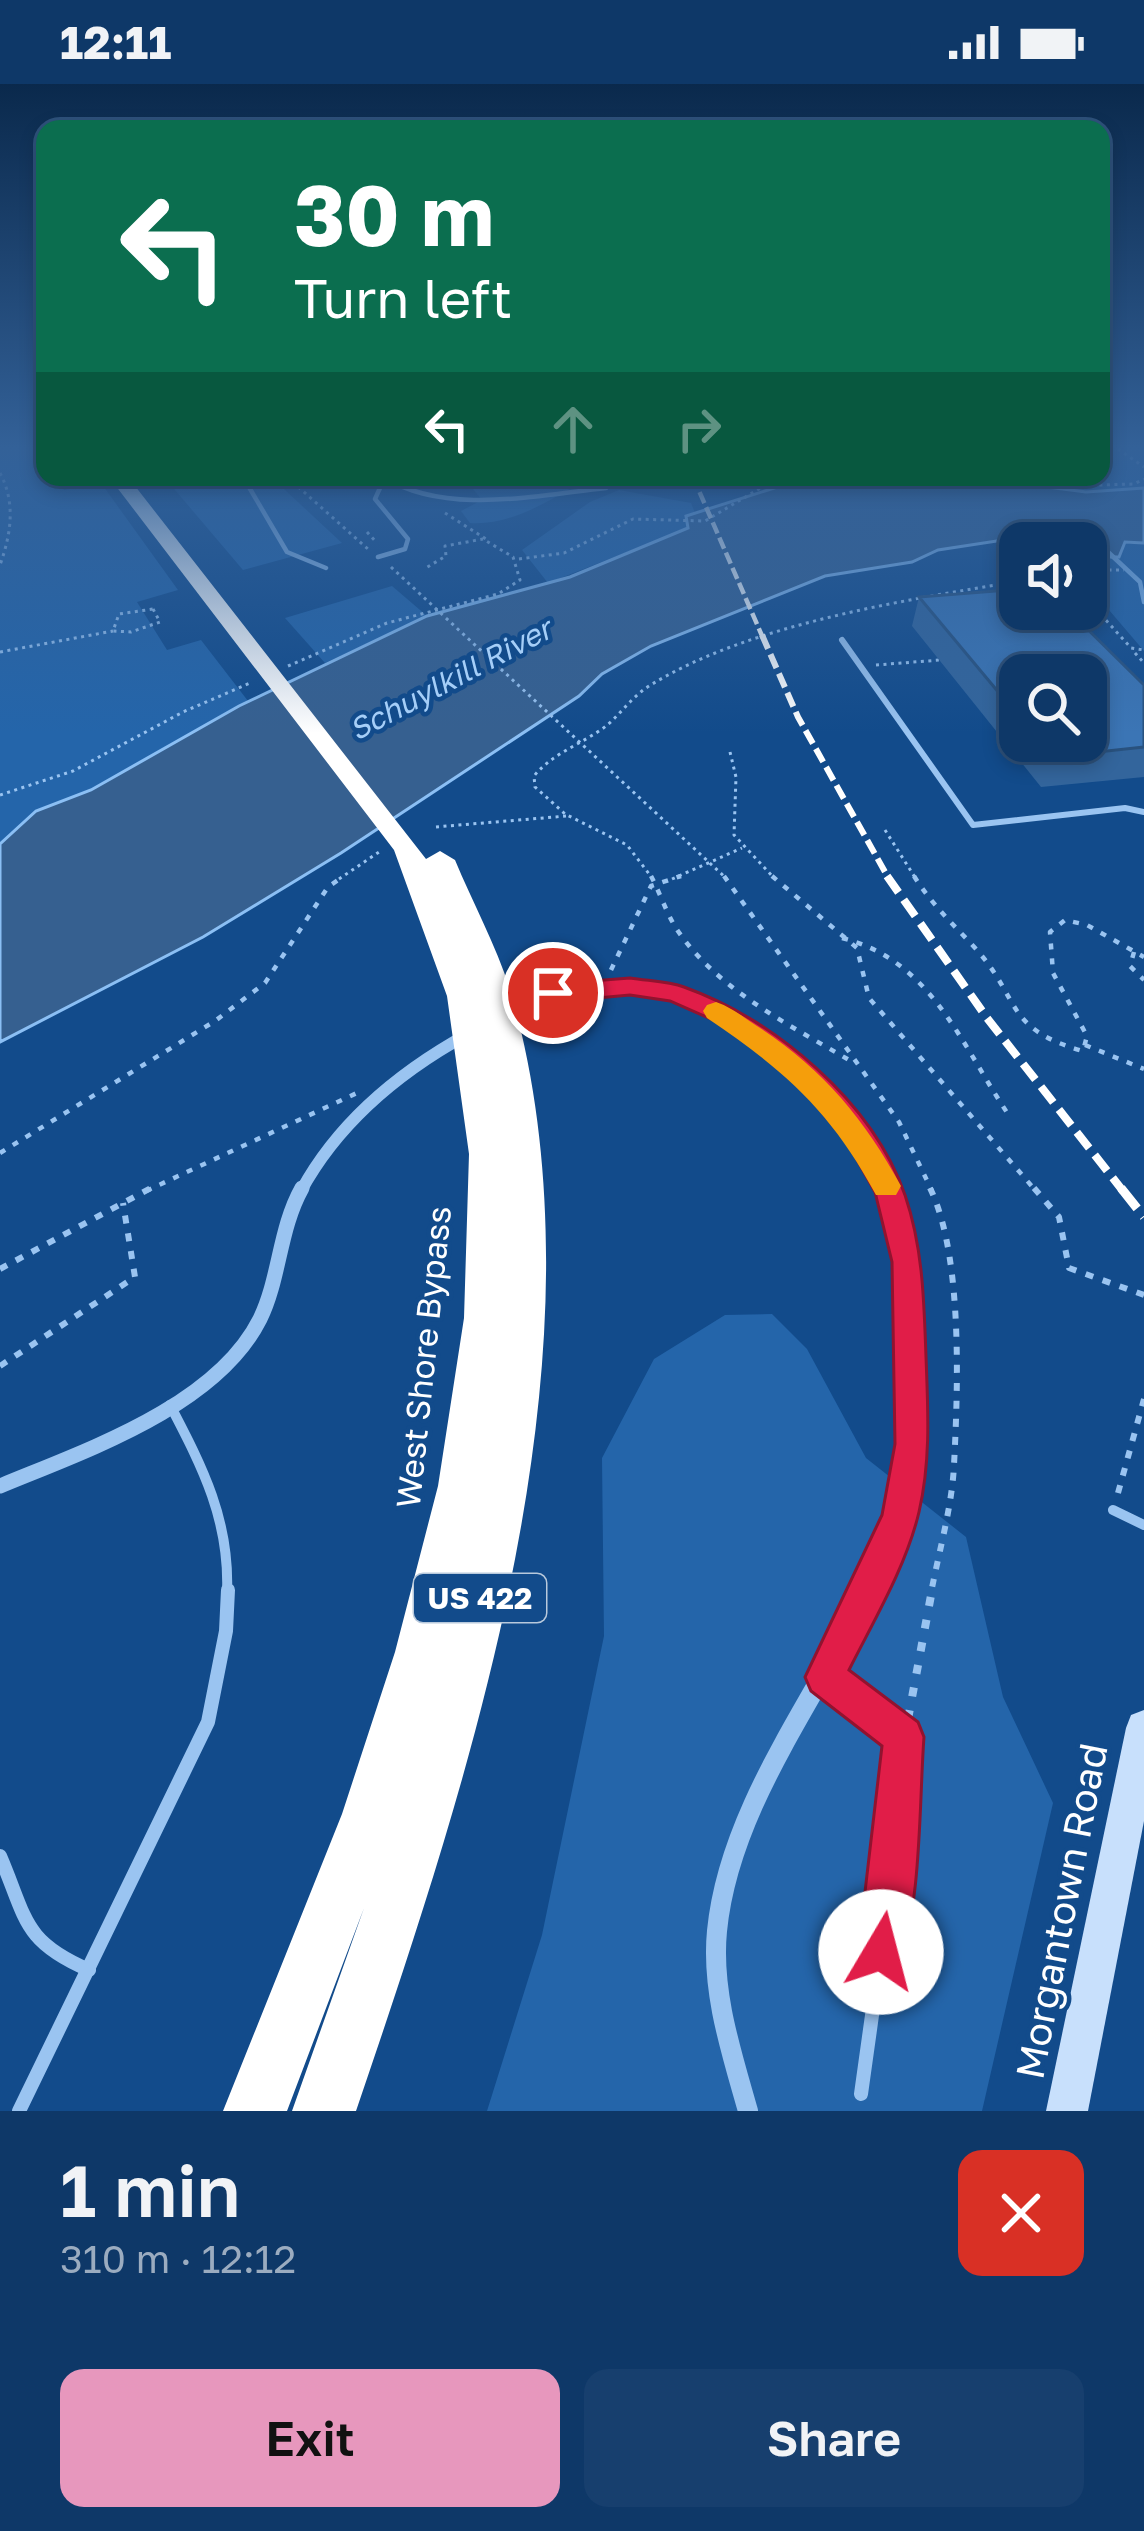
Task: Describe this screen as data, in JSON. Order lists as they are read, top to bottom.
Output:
{
  "streets": {
    "highway": ["West Shore Bypass", "US 422"],
    "main road": ["Morgantown Road"]
  },
  "water": ["Schuylkill River"],
  "page": {
    "status": "12:11",
    "turn": ["30 m", "Turn left"],
    "heading": ["1 min", "310 m · 12:12"],
    "buttons": ["Exit", "Share"]
  }
}
